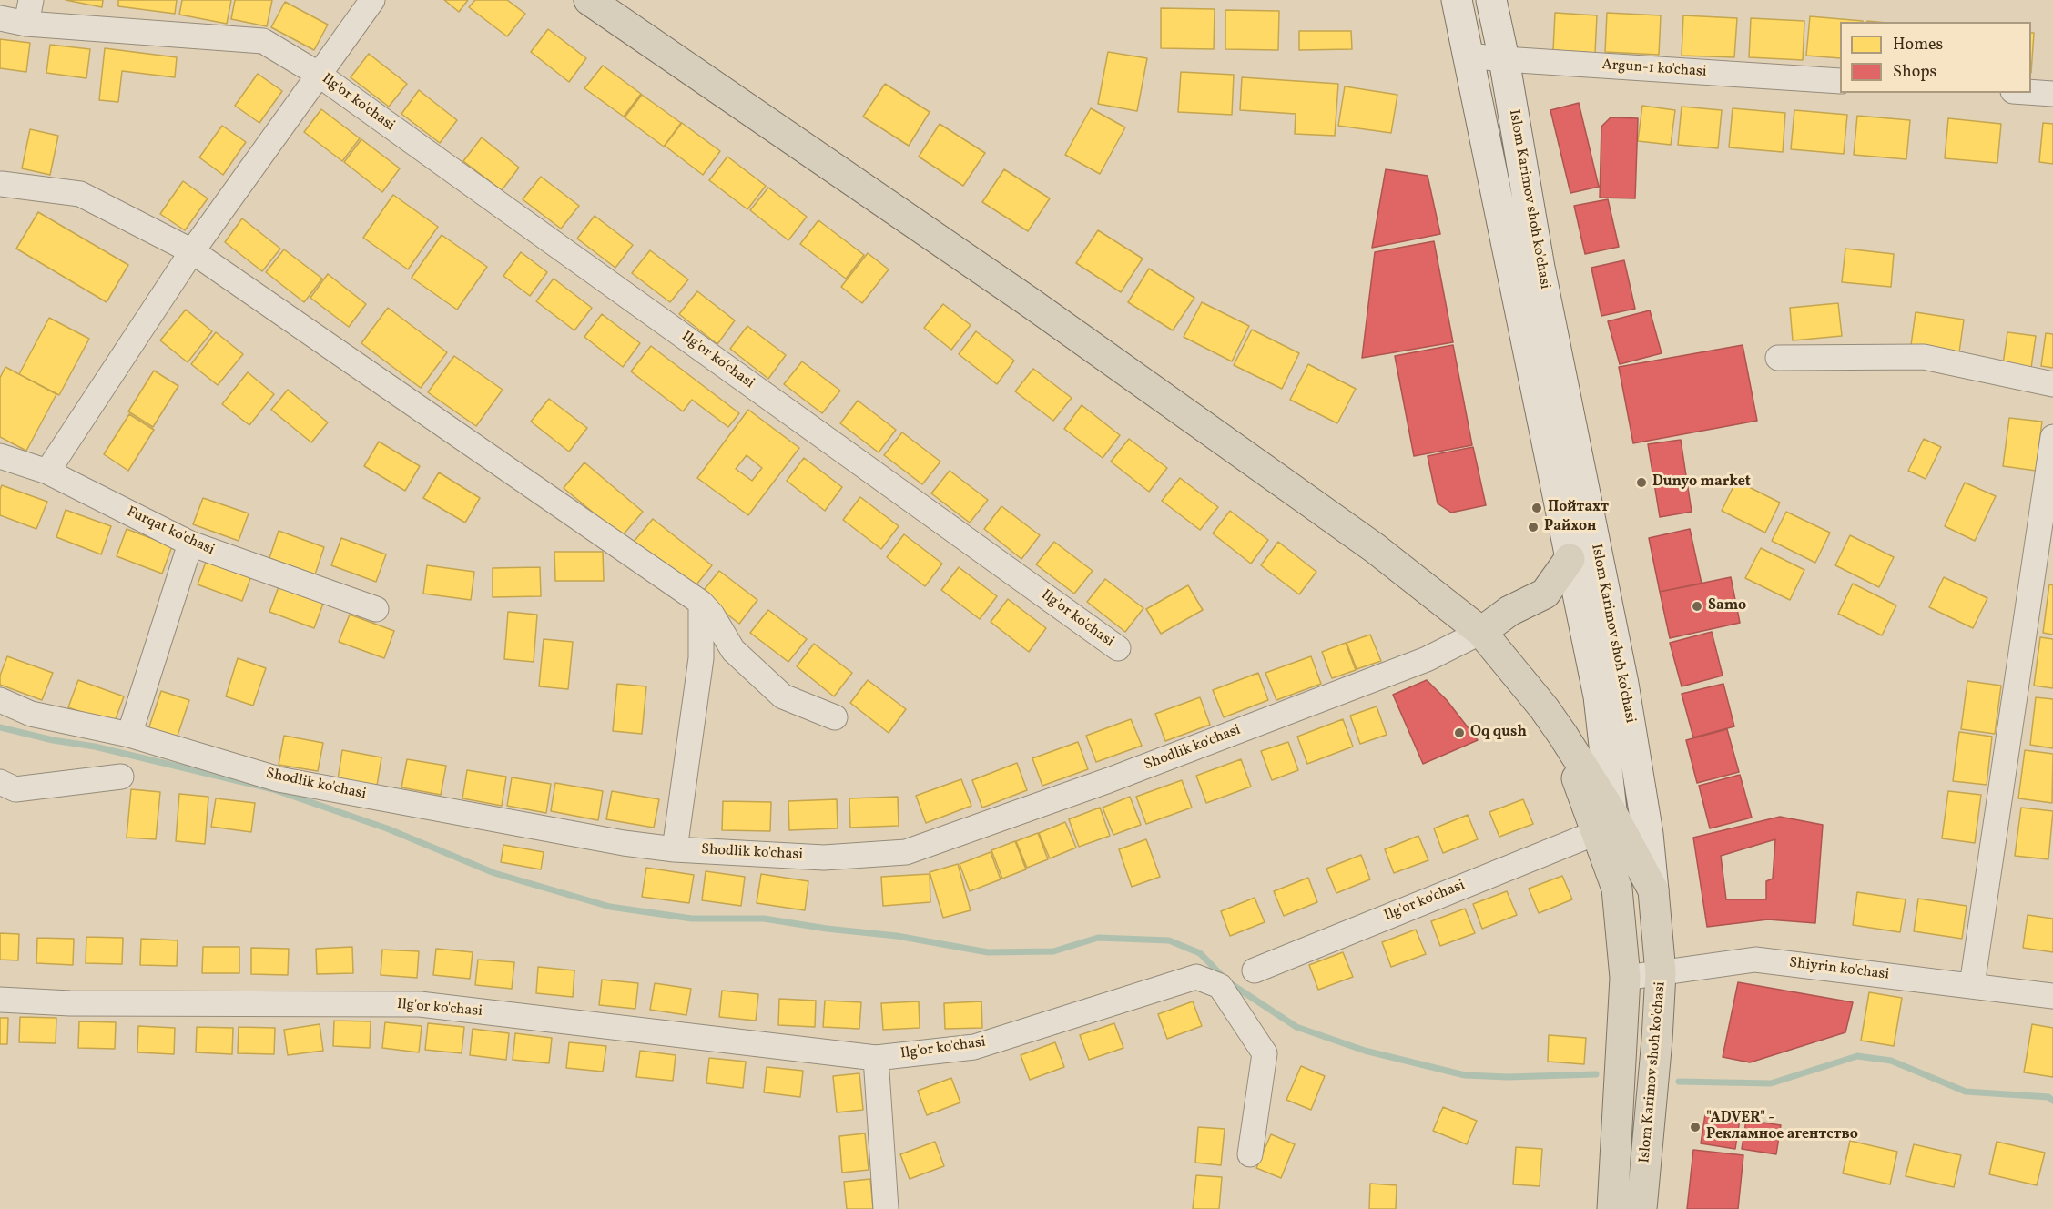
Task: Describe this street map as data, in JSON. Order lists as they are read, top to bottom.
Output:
{
  "streets": {
    "main road": ["Islom Karimov shoh ko'chasi"],
    "street": [
      "Argun-1 ko'chasi",
      "Ilg'or ko'chasi",
      "Furqat ko'chasi",
      "Shodlik ko'chasi",
      "Shiyrin ko'chasi"
    ]
  },
  "crossings": [
    ["Argun-1 ko'chasi", "Islom Karimov shoh ko'chasi"],
    ["Ilg'or ko'chasi", "Islom Karimov shoh ko'chasi"],
    ["Ilg'or ko'chasi", "Furqat ko'chasi"],
    ["Islom Karimov shoh ko'chasi", "Shiyrin ko'chasi"]
  ],
  "places": [
    "Dunyo market",
    "Пойтахт",
    "Райхон",
    "Samo",
    "Oq qush",
    "\"ADVER\" - Рекламное агентство"
  ],
  "legend": ["Homes", "Shops"]
}
